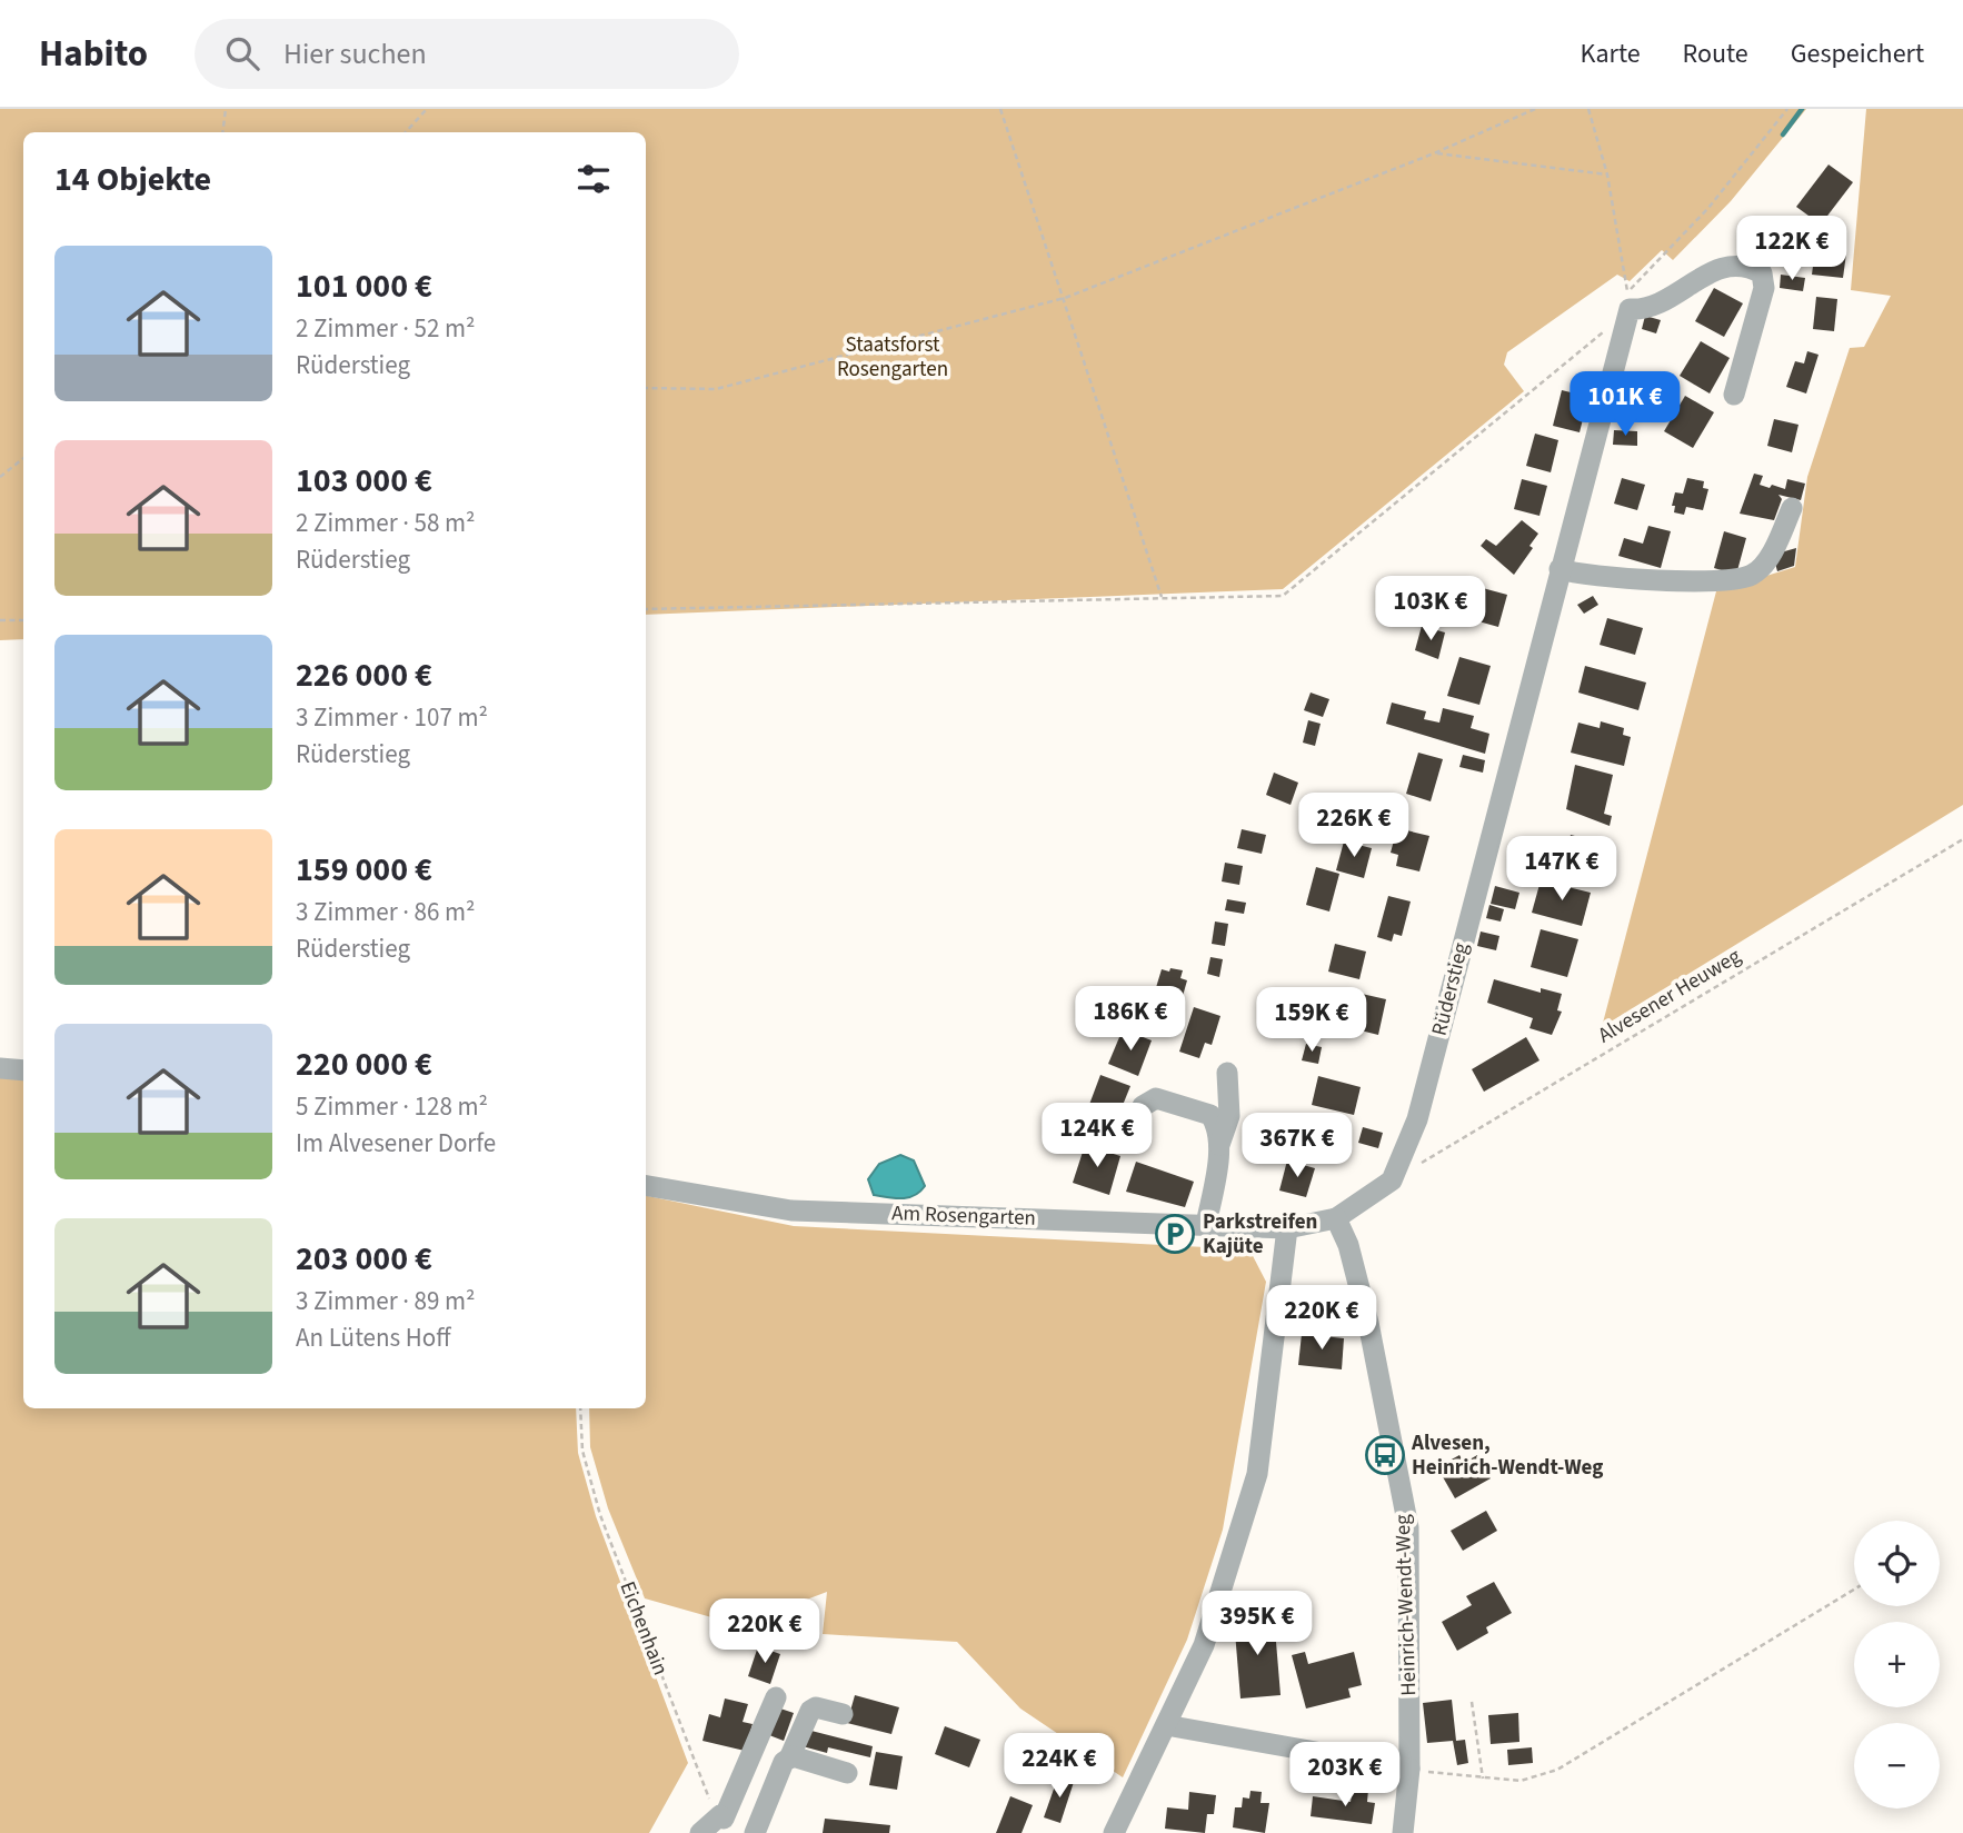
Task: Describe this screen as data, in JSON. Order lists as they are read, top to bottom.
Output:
{
  "streets": {
    "street": ["Rüderstieg", "Am Rosengarten", "Heinrich-Wendt-Weg"],
    "path": ["Alvesener Heuweg", "Eichenhain"]
  },
  "crossings": [
    ["Rüderstieg", "Am Rosengarten"],
    ["Rüderstieg", "Heinrich-Wendt-Weg"],
    ["Am Rosengarten", "Heinrich-Wendt-Weg"]
  ],
  "parks": ["Staatsforst Rosengarten"],
  "places": {
    "parking": ["Parkstreifen Kajüte"],
    "bus stop": ["Alvesen, Heinrich-Wendt-Weg"]
  },
  "page": {
    "header": "Habito",
    "search": "Hier suchen",
    "nav": ["Karte", "Route", "Gespeichert"],
    "heading": "14 Objekte",
    "price": [
      "122K €",
      "101K €",
      "103K €",
      "226K €",
      "147K €",
      "186K €",
      "159K €",
      "124K €",
      "367K €",
      "220K €",
      "395K €",
      "220K €",
      "224K €",
      "203K €"
    ],
    "list": [
      {
        "name": "101 000 €",
        "note": "2 Zimmer · 52 m² · Rüderstieg"
      },
      {
        "name": "103 000 €",
        "note": "2 Zimmer · 58 m² · Rüderstieg"
      },
      {
        "name": "226 000 €",
        "note": "3 Zimmer · 107 m² · Rüderstieg"
      },
      {
        "name": "159 000 €",
        "note": "3 Zimmer · 86 m² · Rüderstieg"
      },
      {
        "name": "220 000 €",
        "note": "5 Zimmer · 128 m² · Im Alvesener Dorfe"
      },
      {
        "name": "203 000 €",
        "note": "3 Zimmer · 89 m² · An Lütens Hoff"
      }
    ],
    "map_buttons": ["+", "−"]
  }
}
